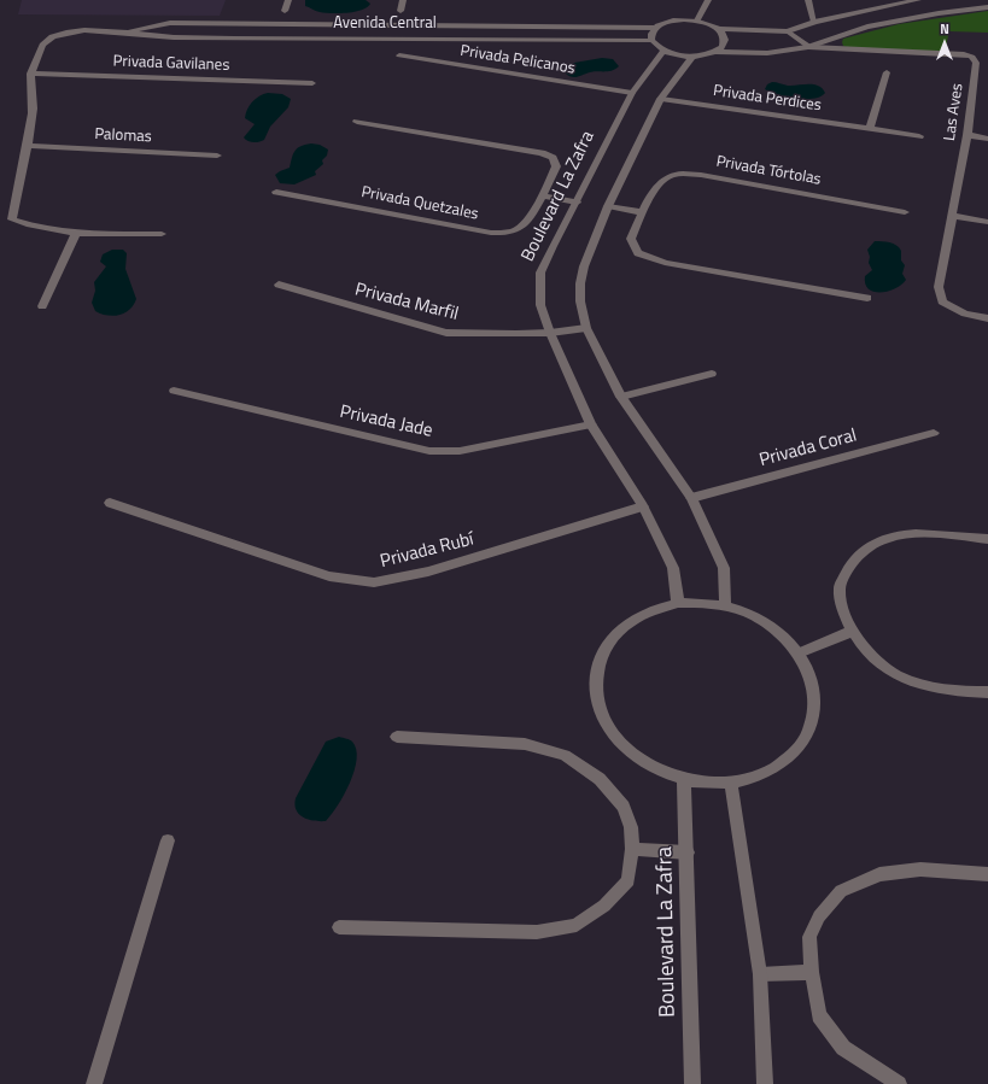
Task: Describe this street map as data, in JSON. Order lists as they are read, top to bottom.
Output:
{
  "streets": {
    "street": [
      "Avenida Central",
      "Privada Pelicanos",
      "Privada Gavilanes",
      "Privada Perdices",
      "Las Aves",
      "Palomas",
      "Privada Tórtolas",
      "Boulevard La Zafra",
      "Privada Quetzales",
      "Privada Marfil",
      "Privada Jade",
      "Privada Coral",
      "Privada Rubí"
    ]
  },
  "crossings": [
    ["Avenida Central", "Privada Gavilanes"],
    ["Avenida Central", "Palomas"],
    ["Privada Pelicanos", "Boulevard La Zafra"],
    ["Boulevard La Zafra", "Privada Marfil"],
    ["Boulevard La Zafra", "Privada Jade"],
    ["Boulevard La Zafra", "Privada Rubí"]
  ],
  "north": "top"
}
